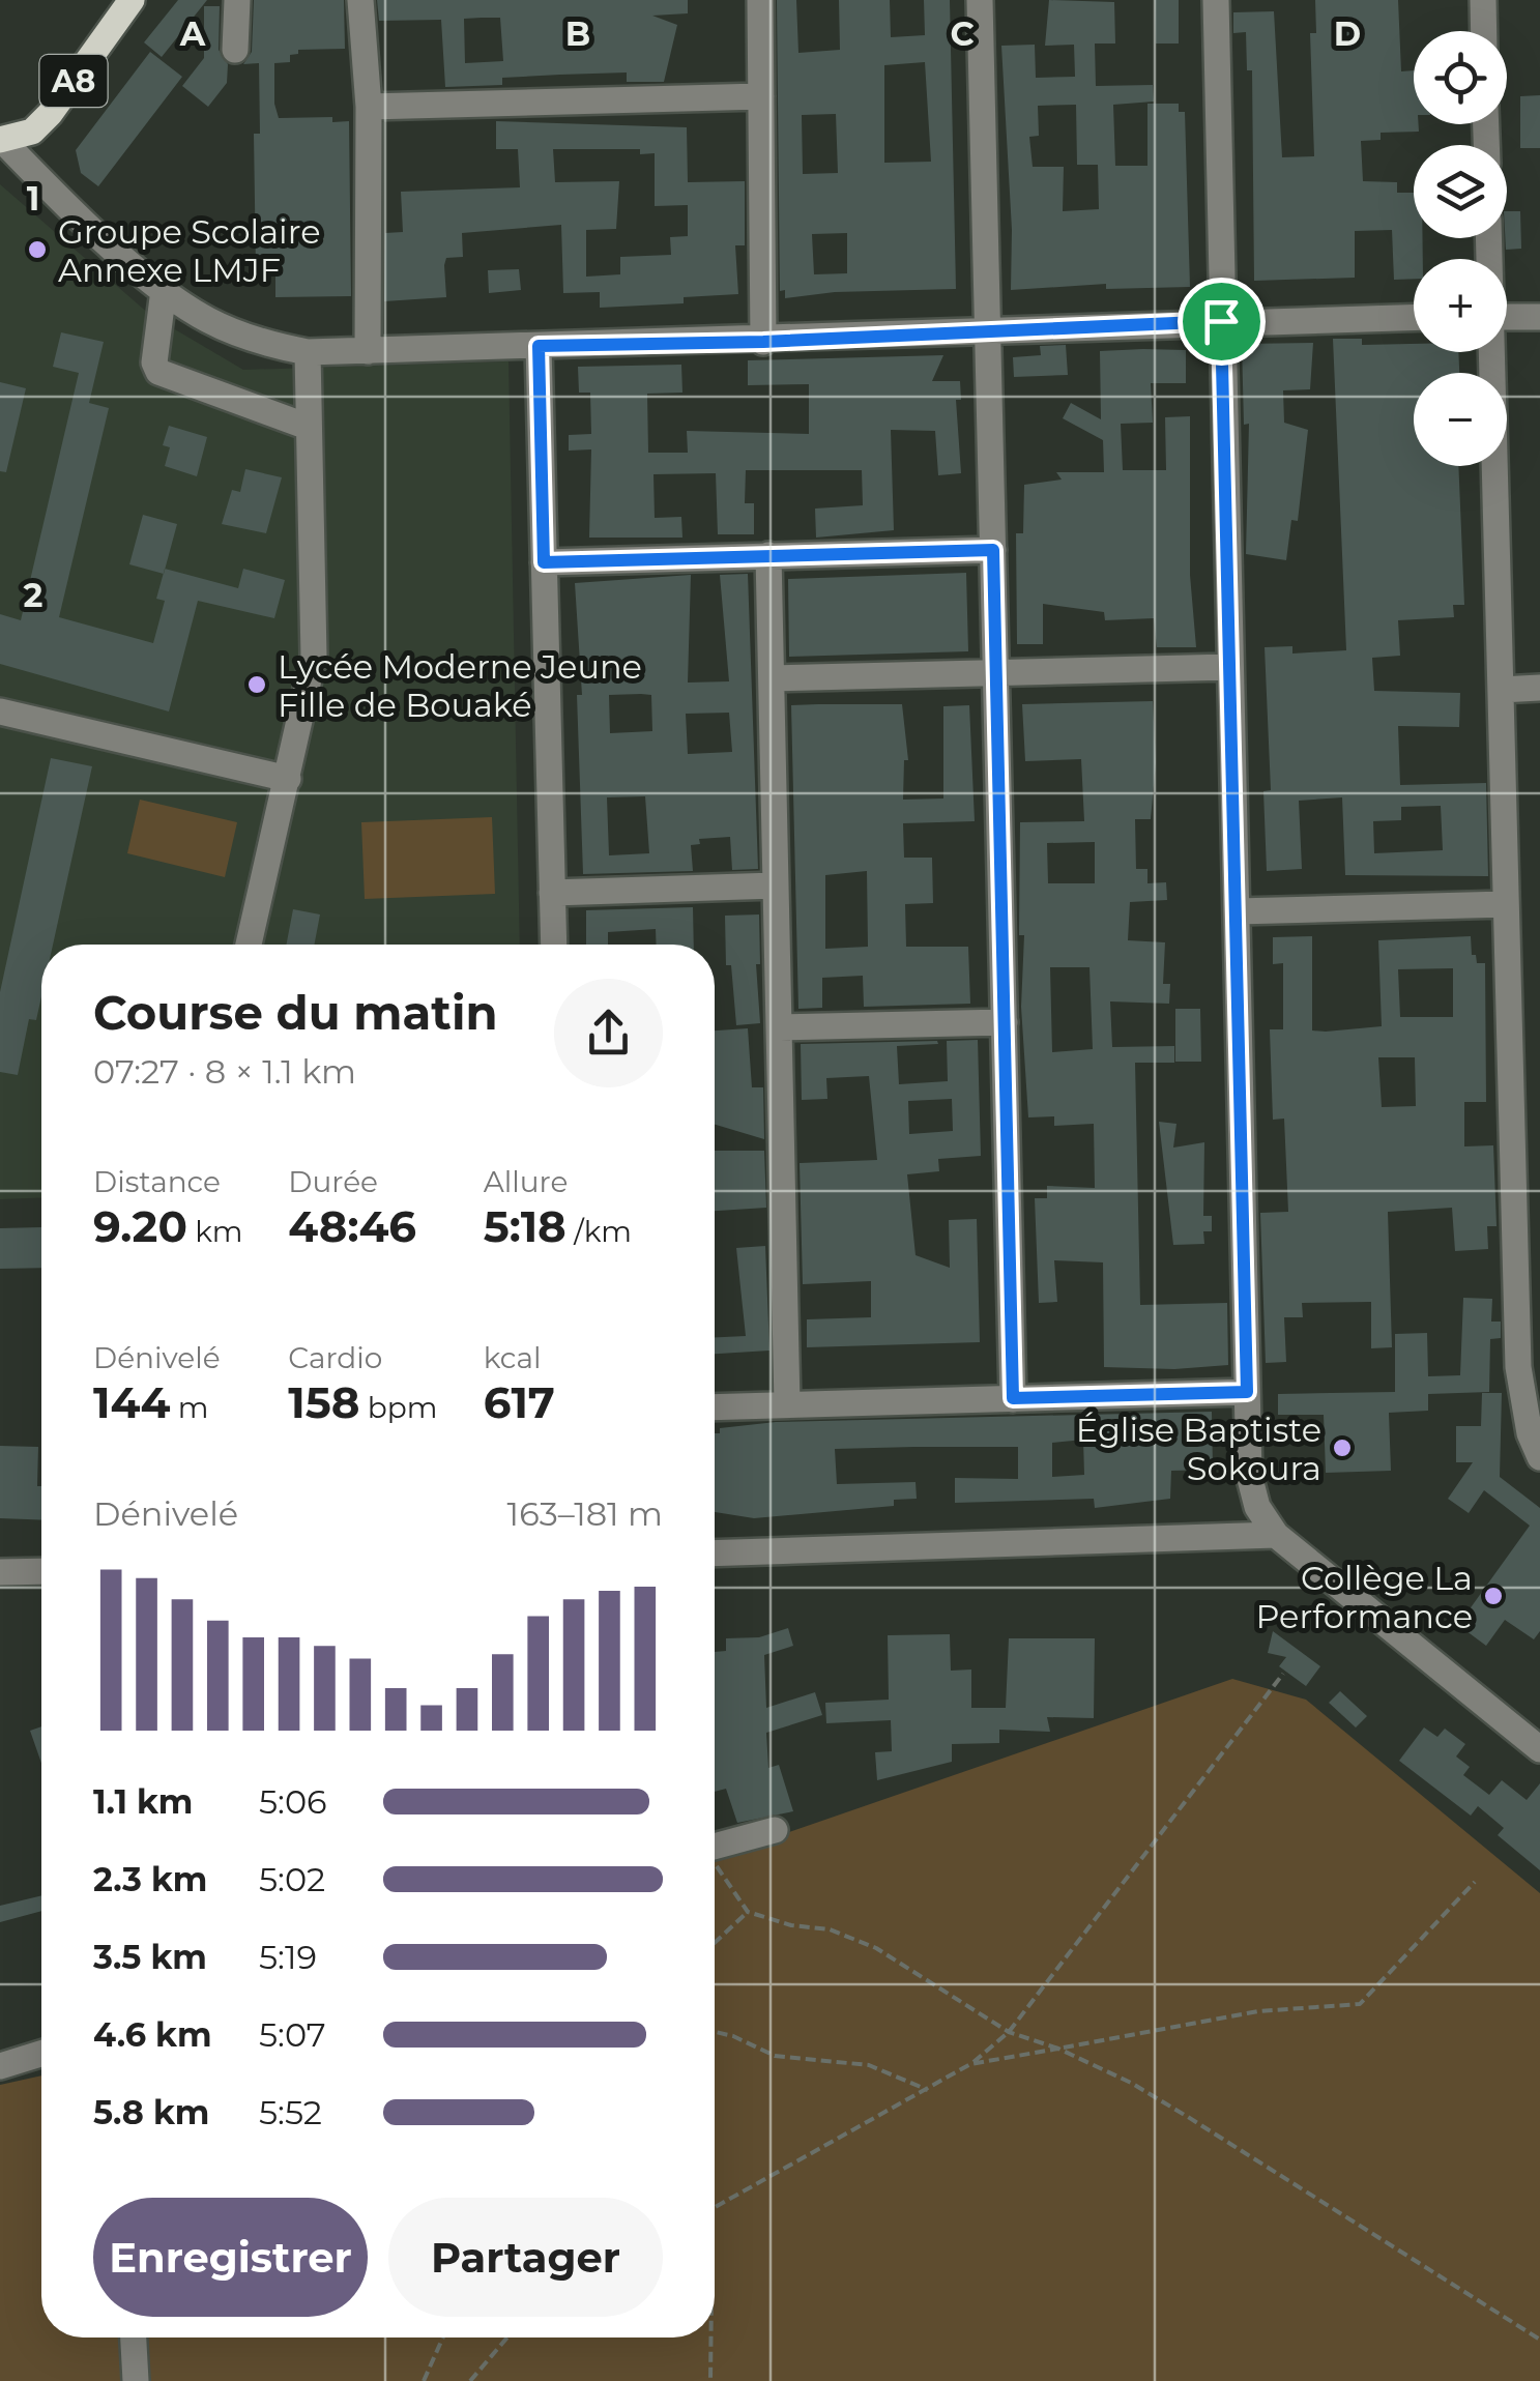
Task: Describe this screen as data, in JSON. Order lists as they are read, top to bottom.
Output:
{
  "streets": {
    "main road": ["A8"]
  },
  "places": [
    "Groupe Scolaire Annexe LMJF",
    "Lycée Moderne Jeune Fille de Bouaké",
    "Église Baptiste Sokoura",
    "Collège La Performance"
  ],
  "page": {
    "map_buttons": ["+", "−"],
    "heading": ["Course du matin", "07:27 · 8 × 1.1 km"],
    "stats": [
      ["Distance", "9.20 km"],
      ["Durée", "48:46"],
      ["Allure", "5:18 /km"],
      ["Dénivelé", "144 m"],
      ["Cardio", "158 bpm"],
      ["kcal", "617"]
    ],
    "chart": ["Dénivelé", "163–181 m"],
    "list": [
      {
        "name": "1.1 km",
        "note": "5:06"
      },
      {
        "name": "2.3 km",
        "note": "5:02"
      },
      {
        "name": "3.5 km",
        "note": "5:19"
      },
      {
        "name": "4.6 km",
        "note": "5:07"
      },
      {
        "name": "5.8 km",
        "note": "5:52"
      }
    ],
    "buttons": ["Enregistrer", "Partager"]
  },
  "grid": {
    "columns": [
      "A",
      "B",
      "C",
      "D"
    ],
    "rows": ["1", "2"]
  }
}
